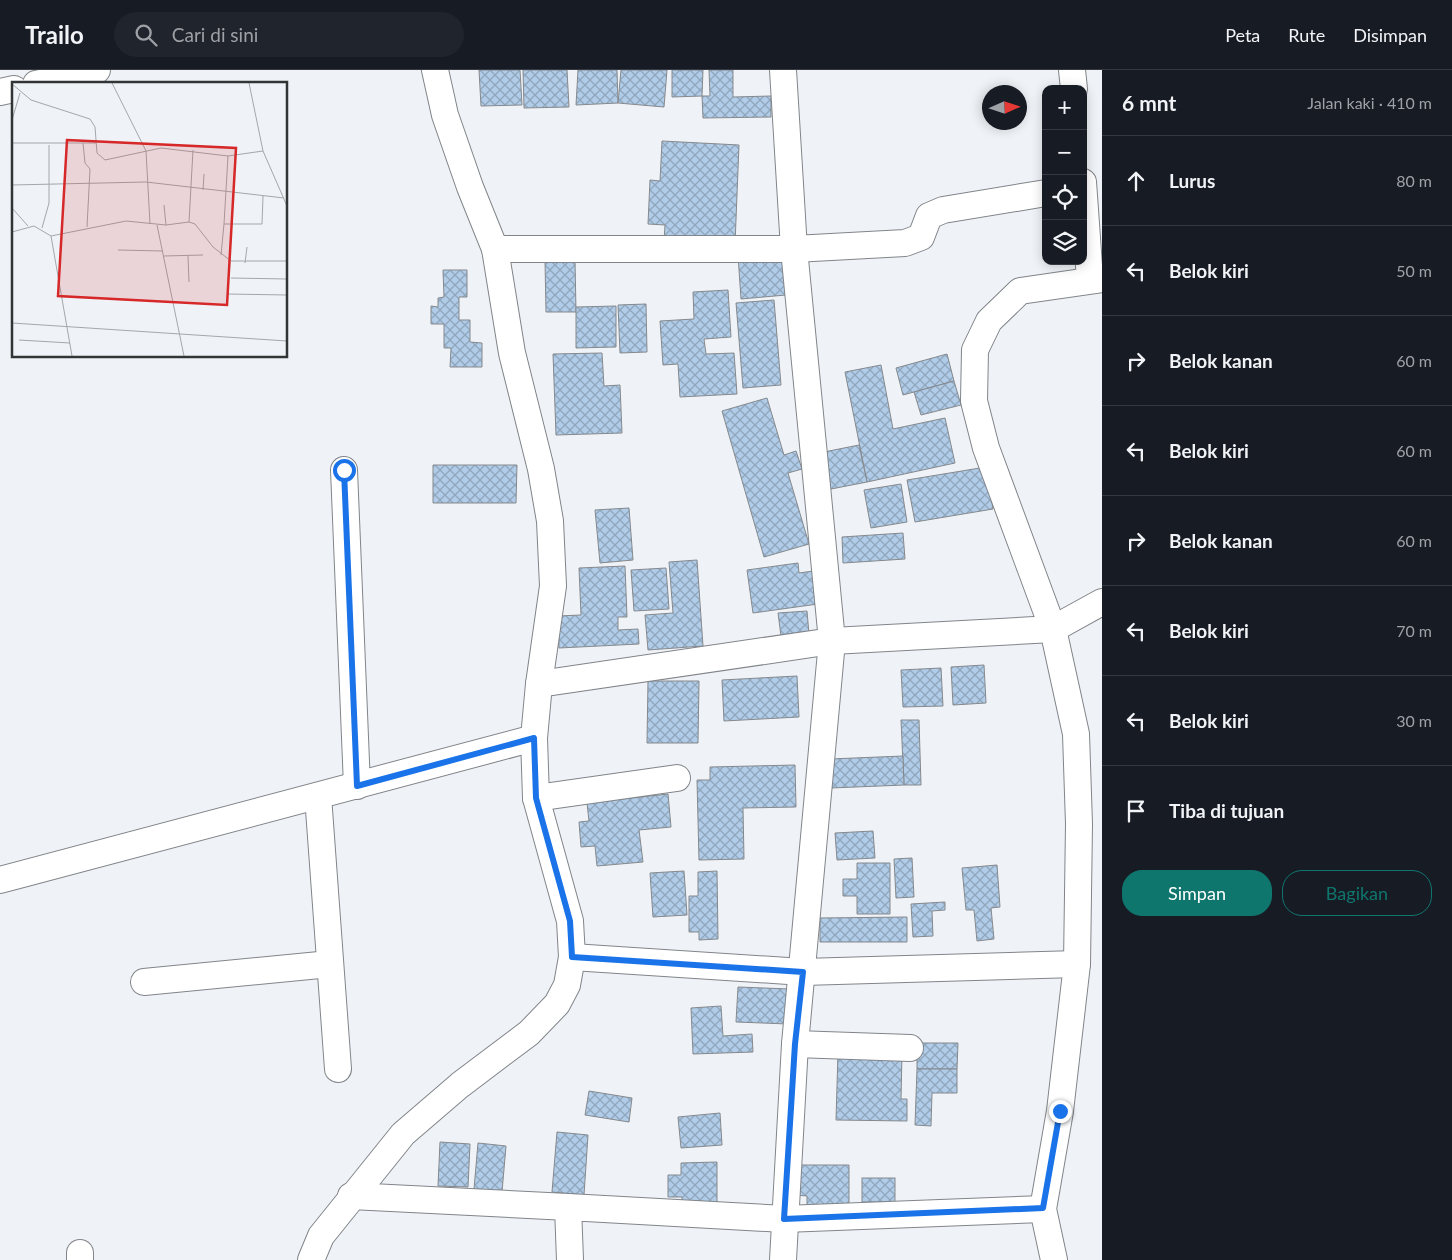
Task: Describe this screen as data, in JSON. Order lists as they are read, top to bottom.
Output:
{
  "north": "right",
  "page": {
    "header": "Trailo",
    "search": "Cari di sini",
    "nav": ["Peta", "Rute", "Disimpan"],
    "heading": ["6 mnt", "Jalan kaki · 410 m"],
    "map_buttons": ["+", "−"],
    "list": [
      ["Lurus", "80 m"],
      ["Belok kiri", "50 m"],
      ["Belok kanan", "60 m"],
      ["Belok kiri", "60 m"],
      ["Belok kanan", "60 m"],
      ["Belok kiri", "70 m"],
      ["Belok kiri", "30 m"],
      "Tiba di tujuan"
    ],
    "buttons": ["Simpan", "Bagikan"]
  }
}
